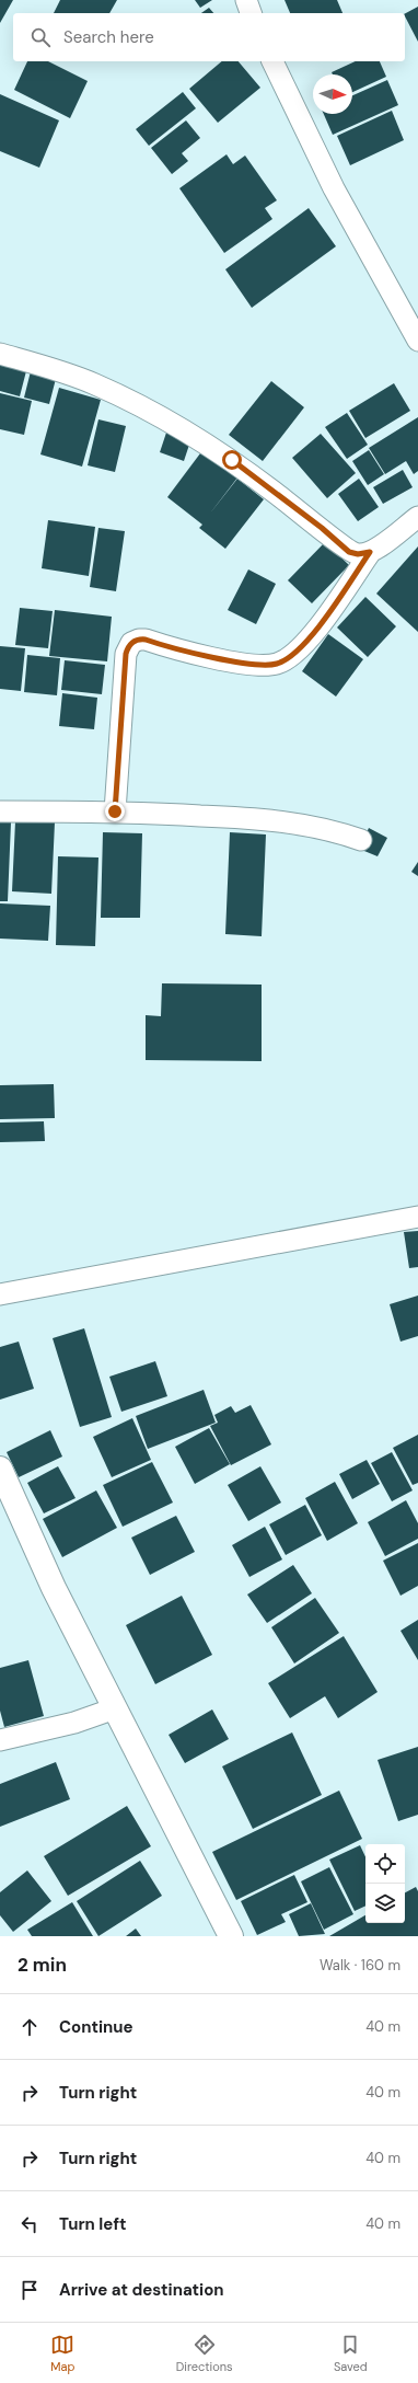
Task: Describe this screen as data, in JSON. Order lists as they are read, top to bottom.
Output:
{
  "north": "right",
  "page": {
    "search": "Search here",
    "heading": ["2 min", "Walk · 160 m"],
    "list": [
      ["Continue", "40 m"],
      ["Turn right", "40 m"],
      ["Turn right", "40 m"],
      ["Turn left", "40 m"],
      "Arrive at destination"
    ],
    "nav": ["Map", "Directions", "Saved"]
  }
}
